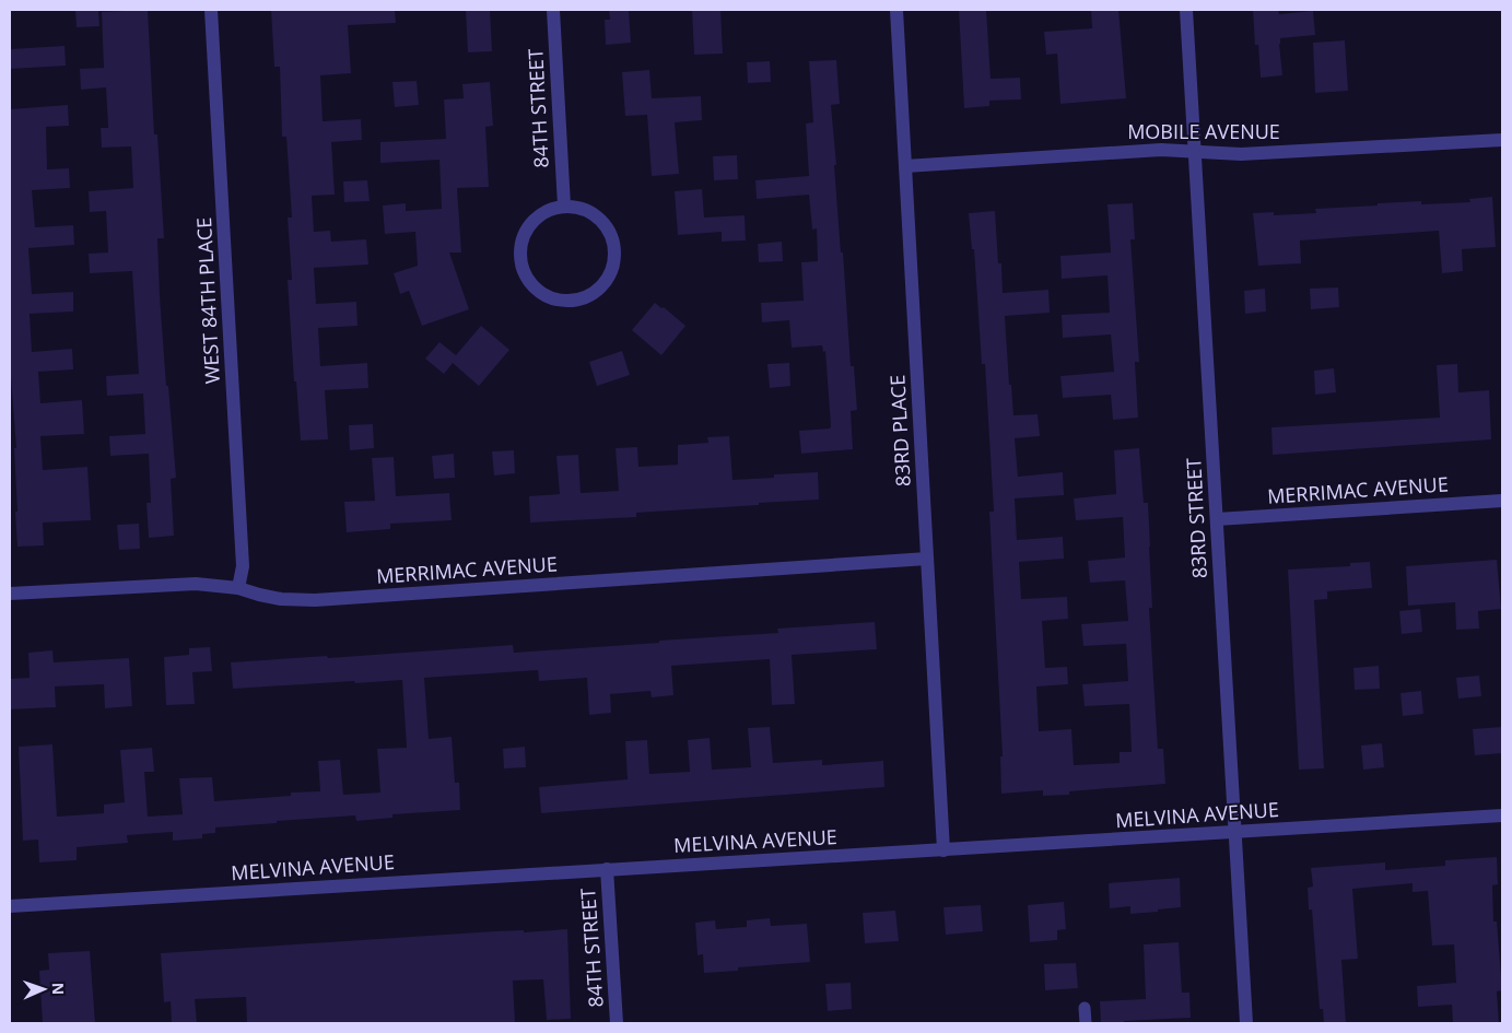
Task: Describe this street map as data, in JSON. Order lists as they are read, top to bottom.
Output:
{
  "streets": {
    "street": [
      "84TH STREET",
      "MOBILE AVENUE",
      "WEST 84TH PLACE",
      "83RD PLACE",
      "MERRIMAC AVENUE",
      "83RD STREET",
      "MELVINA AVENUE"
    ]
  },
  "crossings": [
    ["84TH STREET", "MELVINA AVENUE"],
    ["MOBILE AVENUE", "83RD PLACE"],
    ["MOBILE AVENUE", "83RD STREET"],
    ["WEST 84TH PLACE", "MERRIMAC AVENUE"],
    ["83RD PLACE", "MERRIMAC AVENUE"],
    ["83RD PLACE", "MELVINA AVENUE"],
    ["MERRIMAC AVENUE", "83RD STREET"],
    ["83RD STREET", "MELVINA AVENUE"]
  ],
  "north": "right"
}
